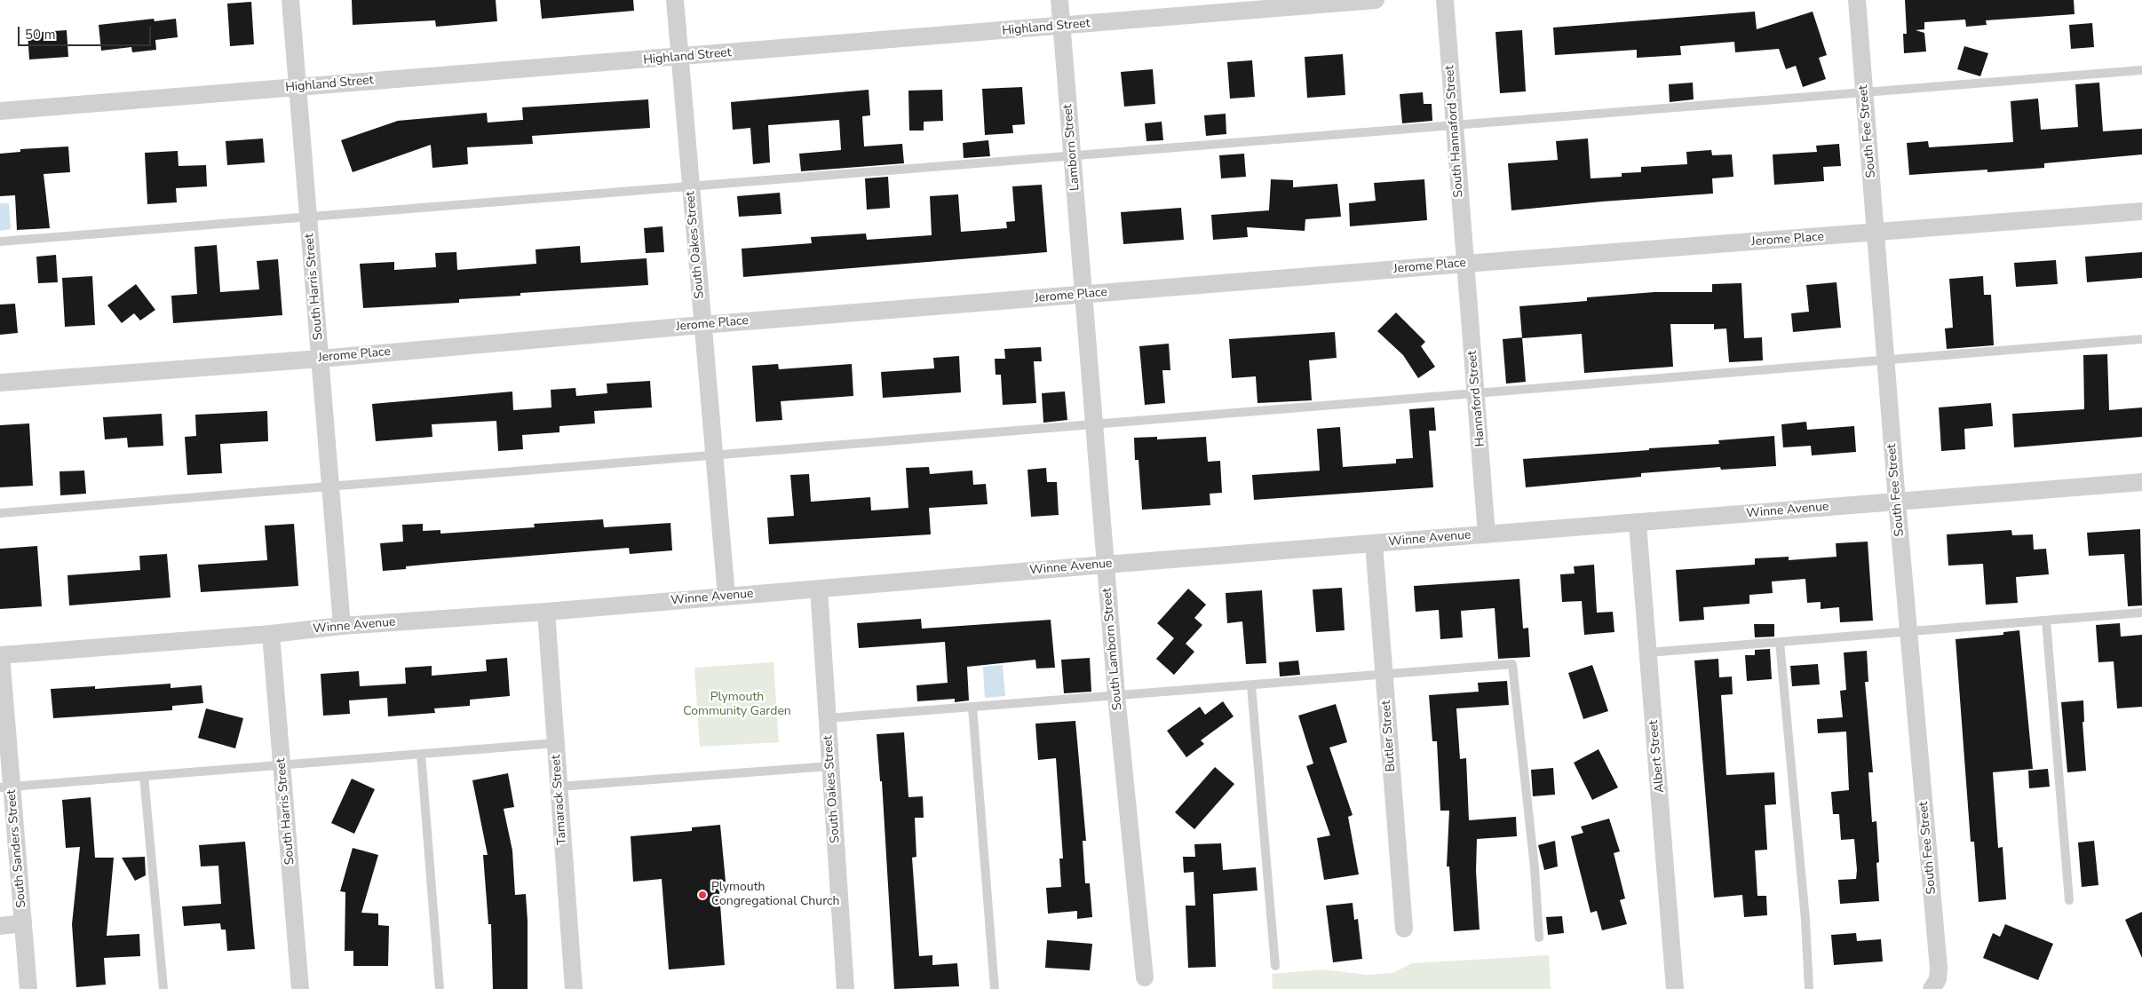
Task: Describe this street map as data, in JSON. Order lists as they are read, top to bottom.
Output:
{
  "streets": {
    "street": [
      "Highland Street",
      "South Hannaford Street",
      "South Fee Street",
      "Lamborn Street",
      "Jerome Place",
      "South Oakes Street",
      "South Harris Street",
      "Hannaford Street",
      "Winne Avenue",
      "South Lamborn Street",
      "Butler Street",
      "Albert Street",
      "Tamarack Street",
      "South Sanders Street"
    ]
  },
  "crossings": [
    ["Highland Street", "Lamborn Street"],
    ["Highland Street", "South Oakes Street"],
    ["Highland Street", "South Harris Street"],
    ["South Hannaford Street", "Jerome Place"],
    ["South Hannaford Street", "Hannaford Street"],
    ["South Fee Street", "Jerome Place"],
    ["South Fee Street", "Winne Avenue"],
    ["Lamborn Street", "Jerome Place"],
    ["Lamborn Street", "South Lamborn Street"],
    ["Jerome Place", "South Oakes Street"],
    ["Jerome Place", "South Harris Street"],
    ["Jerome Place", "Hannaford Street"],
    ["Jerome Place", "South Lamborn Street"],
    ["South Oakes Street", "Winne Avenue"],
    ["South Harris Street", "Winne Avenue"],
    ["Hannaford Street", "Winne Avenue"],
    ["Winne Avenue", "South Lamborn Street"],
    ["Winne Avenue", "Butler Street"],
    ["Winne Avenue", "Albert Street"],
    ["Winne Avenue", "Tamarack Street"],
    ["Winne Avenue", "South Sanders Street"]
  ],
  "parks": ["Plymouth Community Garden"],
  "places": ["Plymouth Congregational Church"],
  "scale_bar": "50 m"
}
